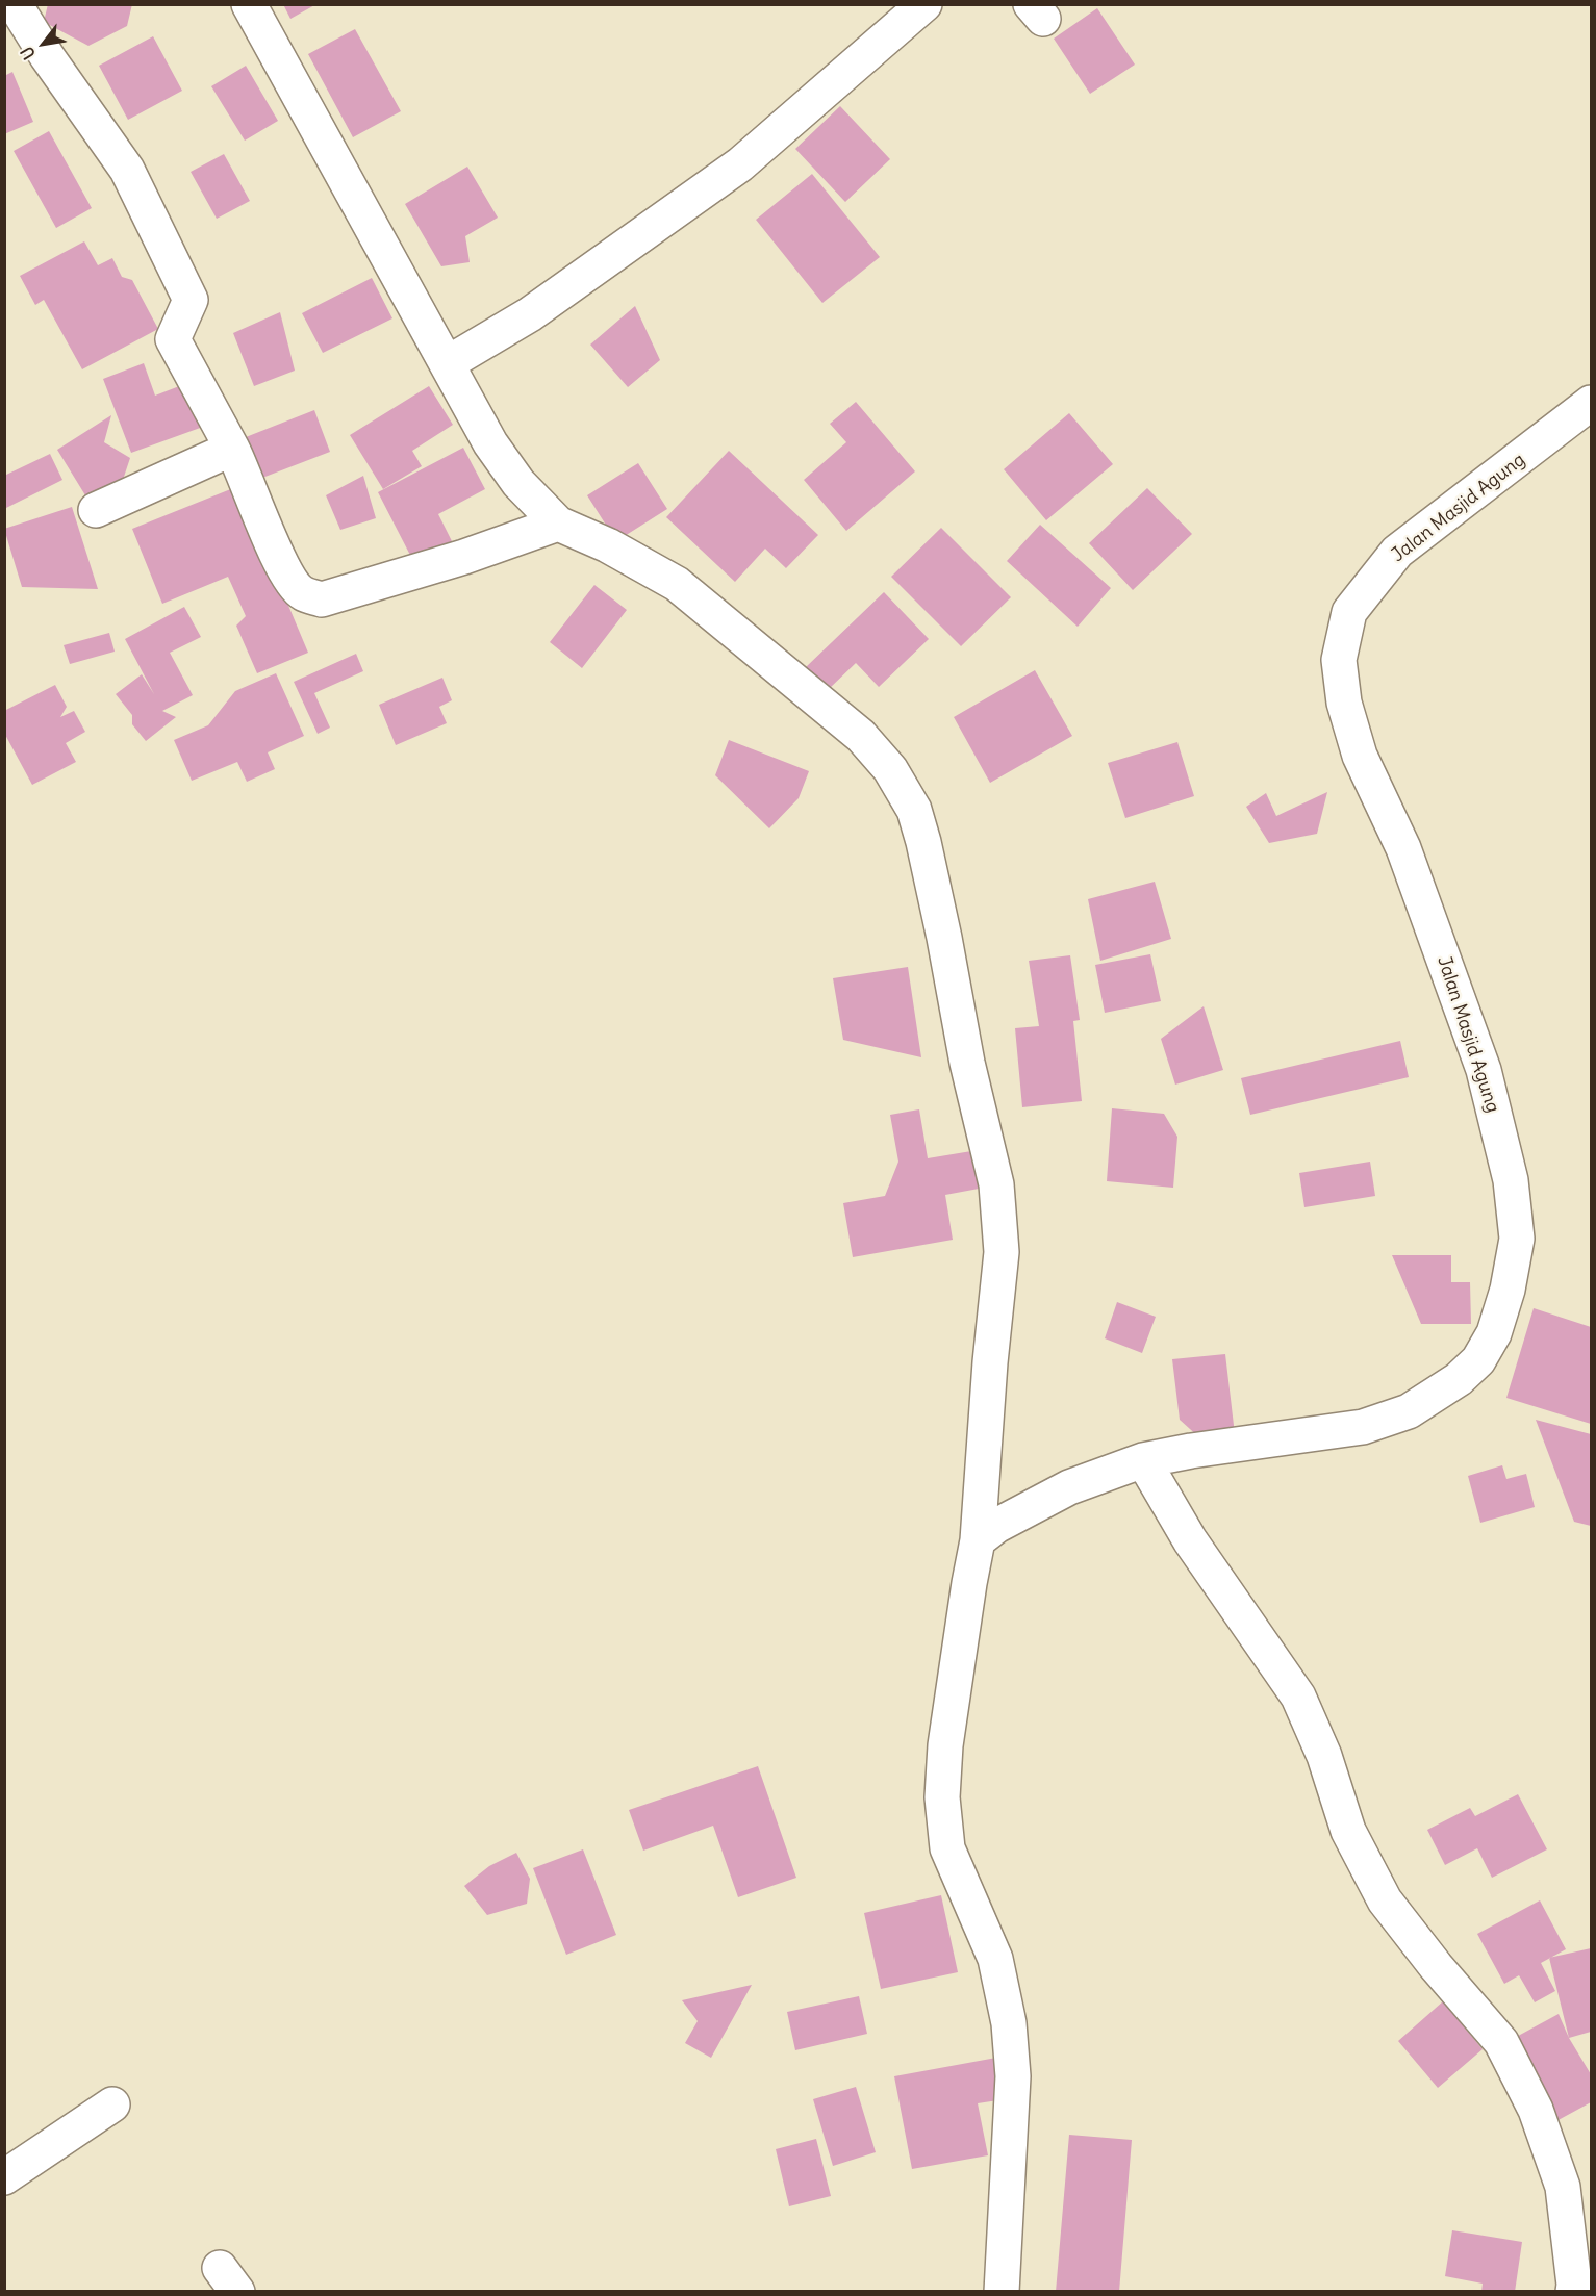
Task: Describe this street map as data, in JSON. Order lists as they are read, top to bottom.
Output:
{
  "streets": {
    "street": ["Jalan Masjid Agung"]
  },
  "north": "bottom left"
}
